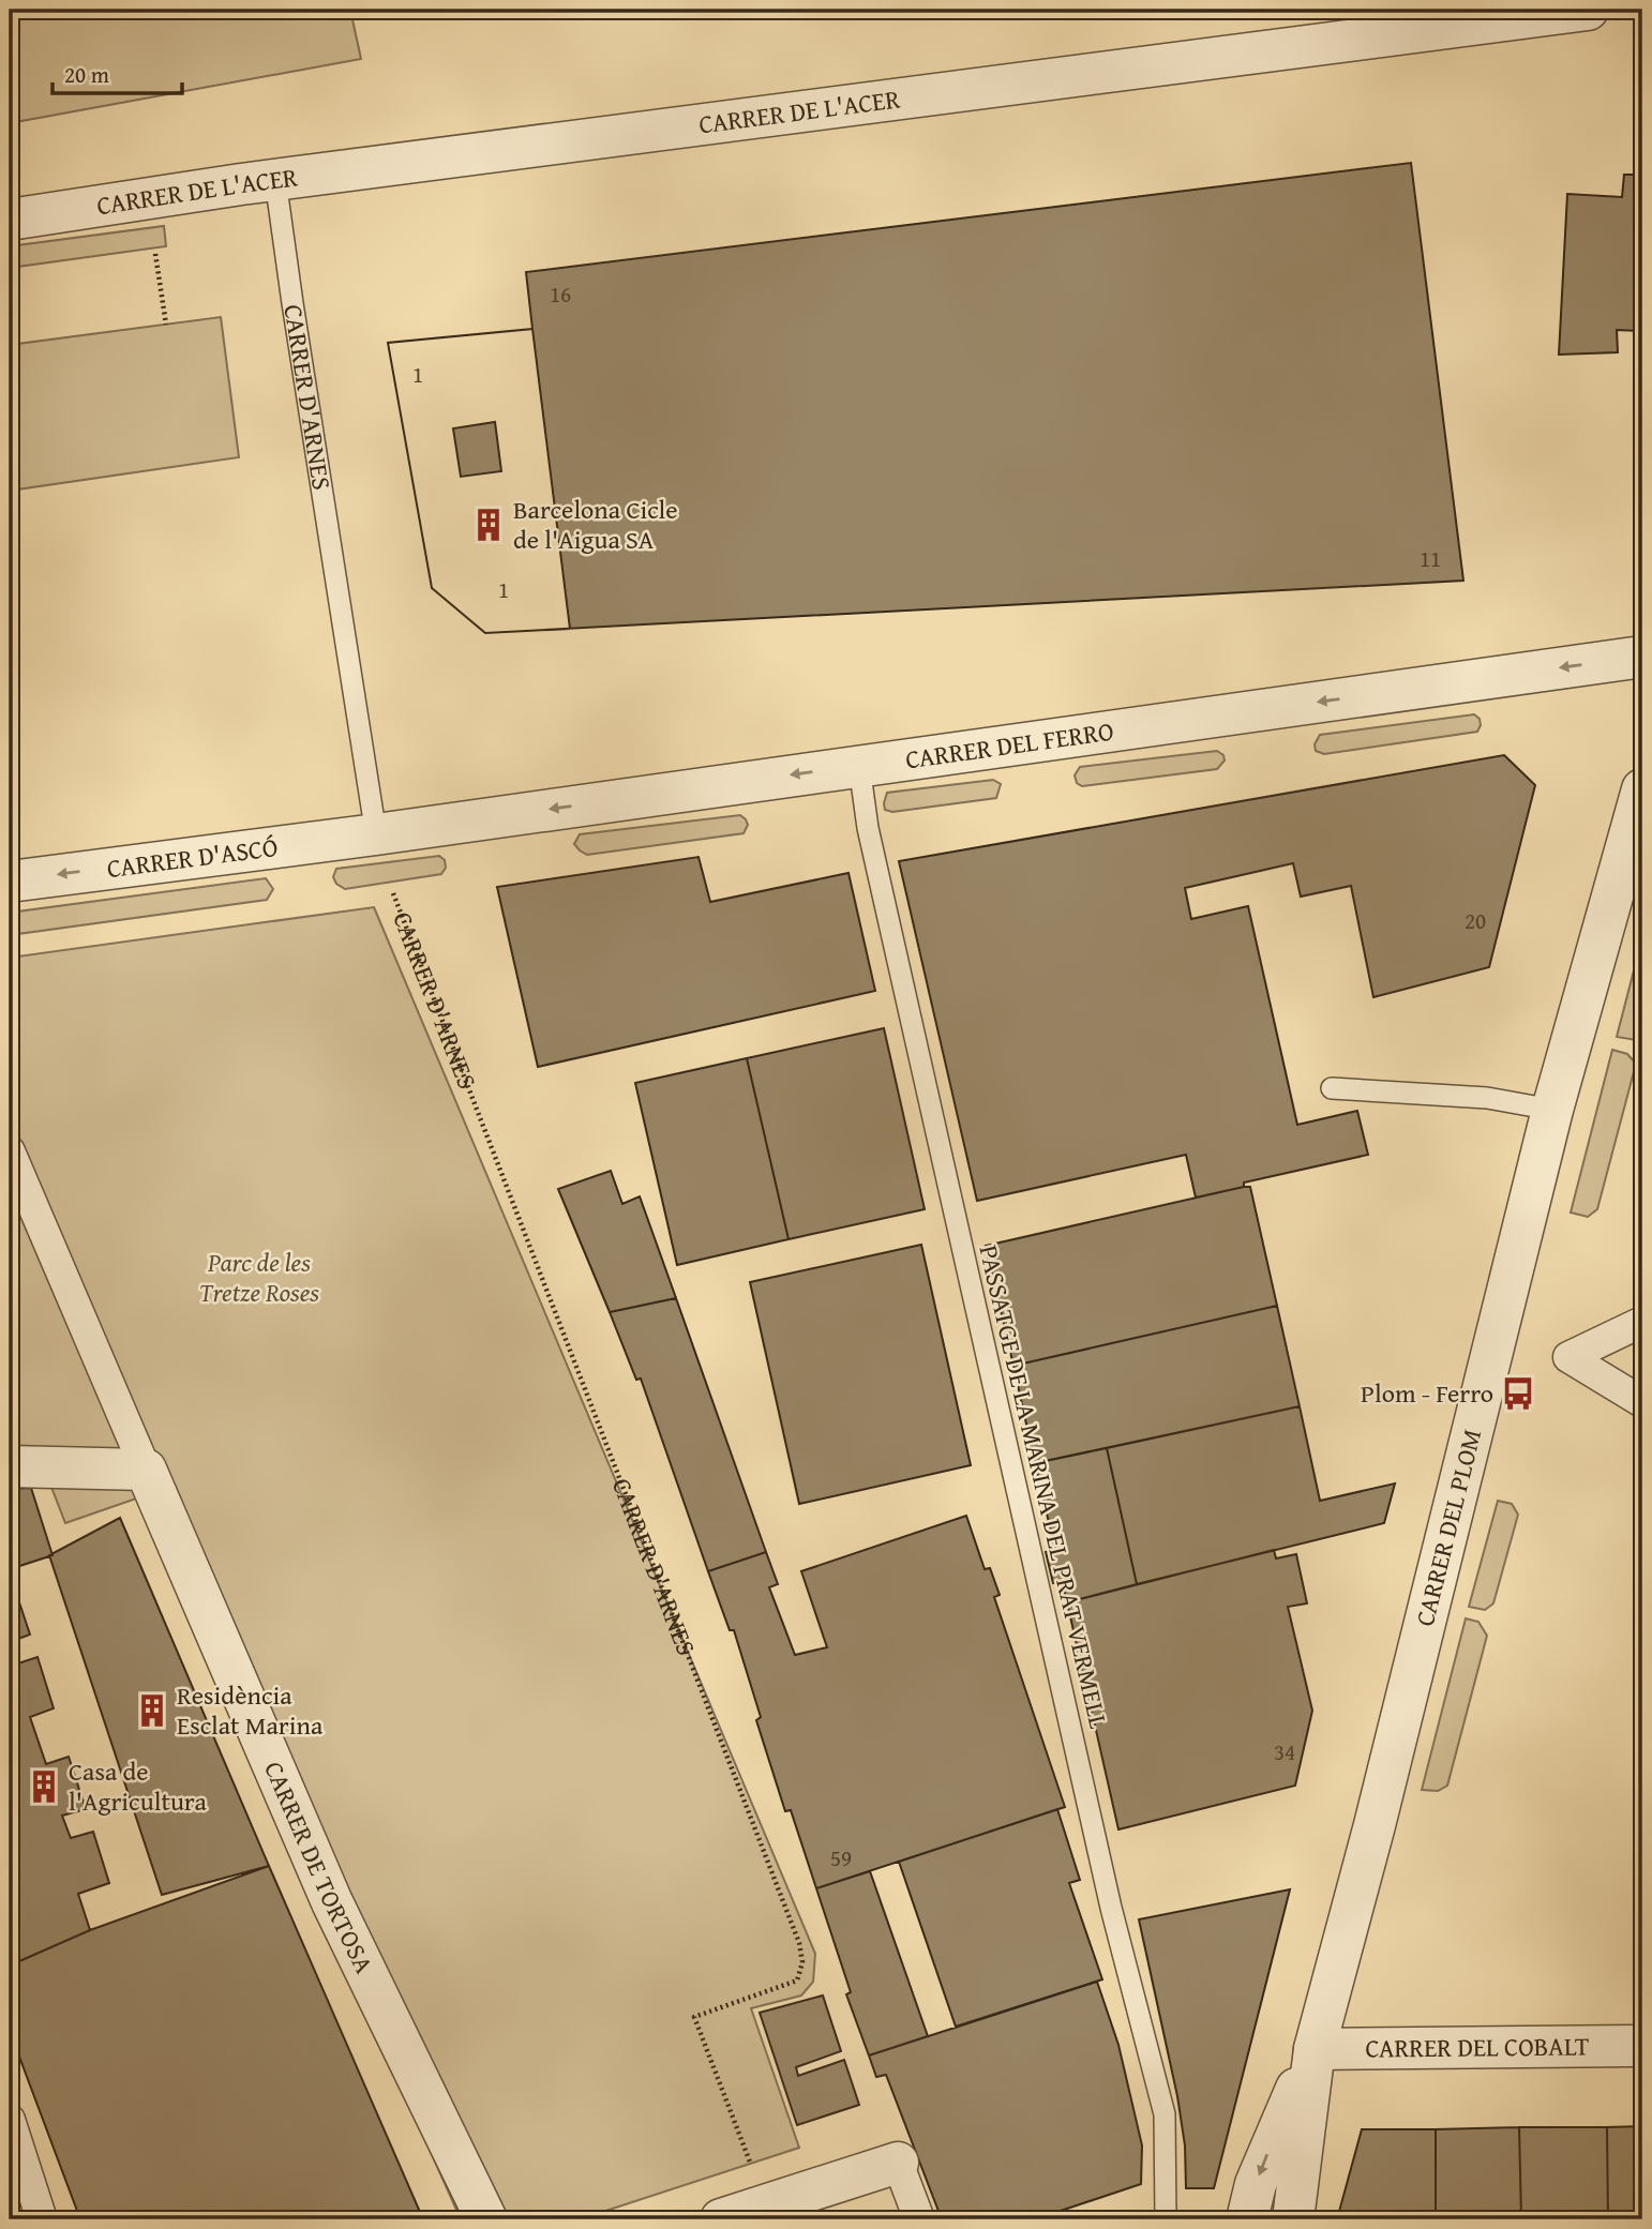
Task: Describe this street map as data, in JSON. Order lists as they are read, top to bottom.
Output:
{
  "streets": {
    "street": [
      "CARRER DE L'ACER",
      "CARRER DEL FERRO",
      "CARRER D'ASCÓ",
      "CARRER DEL PLOM",
      "CARRER DE TORTOSA",
      "CARRER DEL COBALT"
    ],
    "lane": ["CARRER D'ARNES", "PASSATGE DE LA MARINA DEL PRAT VERMELL"]
  },
  "crossings": [
    ["CARRER DE L'ACER", "CARRER D'ARNES"],
    ["CARRER D'ARNES", "CARRER DEL FERRO"],
    ["CARRER D'ARNES", "CARRER D'ASCÓ"],
    ["CARRER DEL FERRO", "CARRER D'ASCÓ"],
    ["CARRER DEL FERRO", "PASSATGE DE LA MARINA DEL PRAT VERMELL"],
    ["CARRER DEL PLOM", "CARRER DEL COBALT"]
  ],
  "one_way": ["CARRER DEL FERRO", "CARRER D'ASCÓ"],
  "parks": ["Parc de les Tretze Roses"],
  "places": {
    "building": ["Barcelona Cicle de l'Aigua SA", "Residència Esclat Marina", "Casa de l'Agricultura"],
    "bus stop": ["Plom - Ferro"]
  },
  "house_numbers": [
    "16",
    "1",
    "11",
    "1",
    "20",
    "34",
    "59"
  ],
  "scale_bar": "20 m"
}
